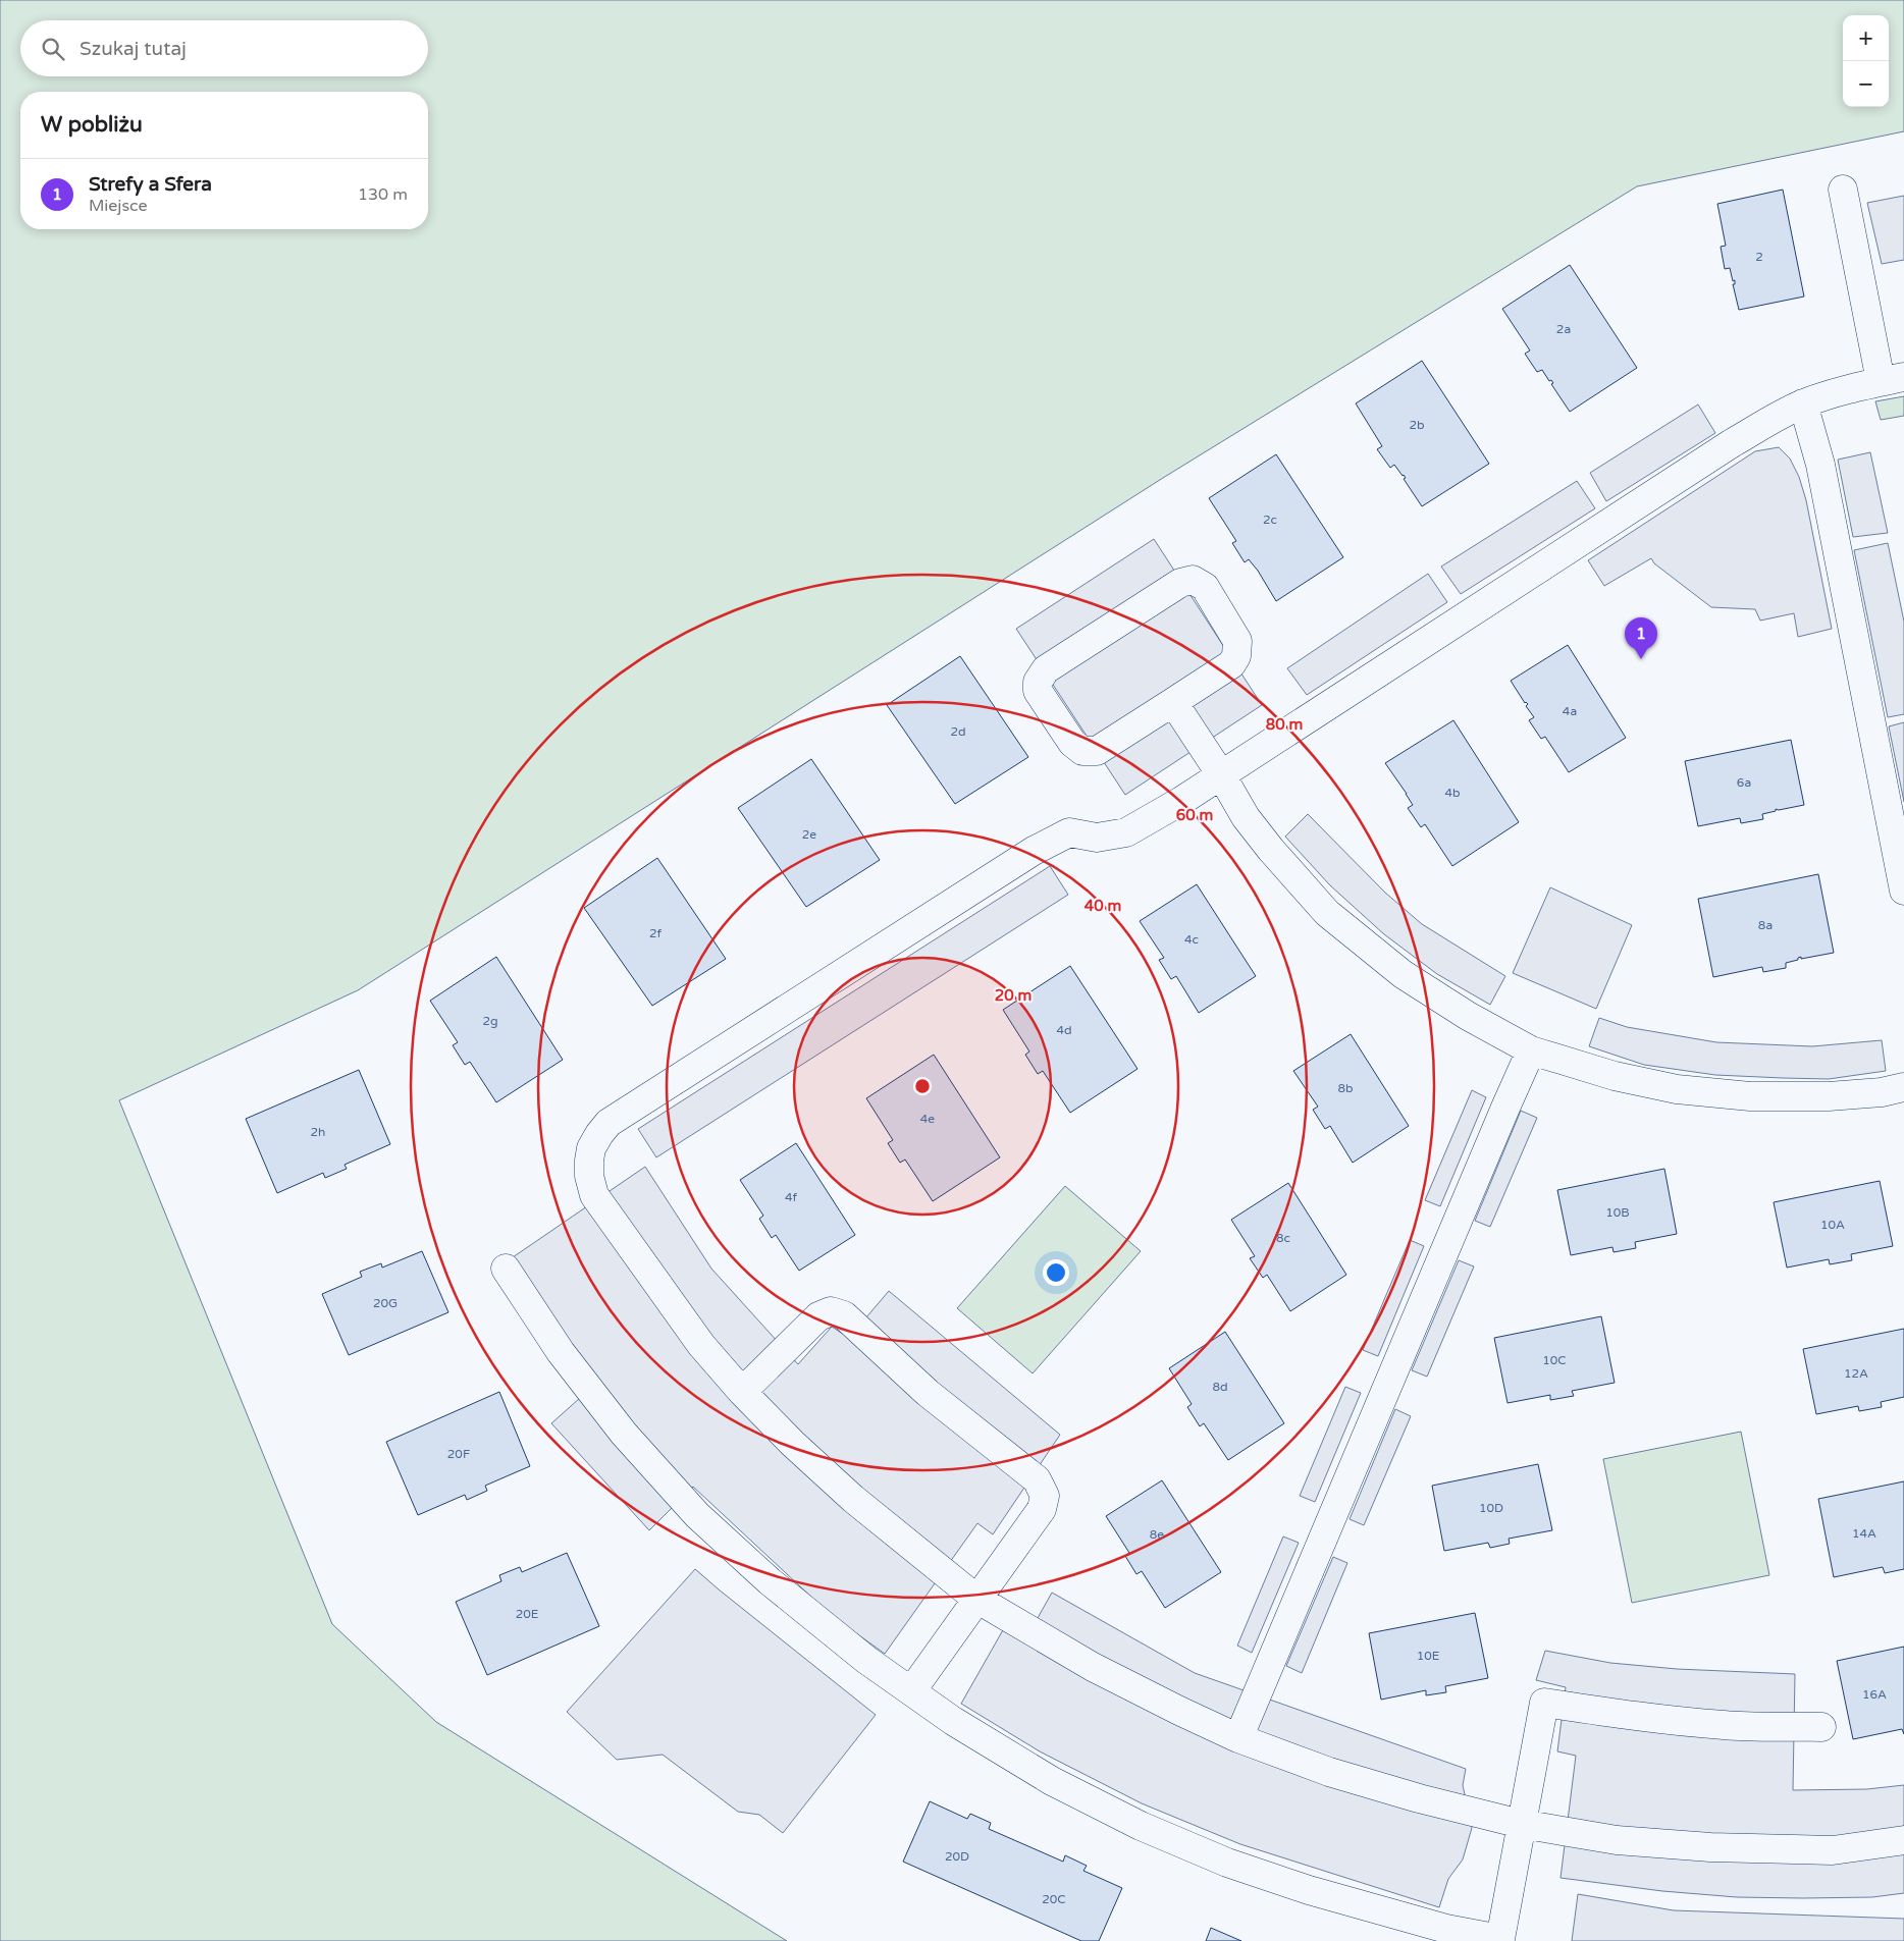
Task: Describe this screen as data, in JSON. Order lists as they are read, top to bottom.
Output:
{
  "house_numbers": [
    "2",
    "2a",
    "2b",
    "2c",
    "4a",
    "2d",
    "6a",
    "4b",
    "2e",
    "8a",
    "2f",
    "4c",
    "2g",
    "4d",
    "8b",
    "4e",
    "2h",
    "4f",
    "10B",
    "10A",
    "8c",
    "20G",
    "10C",
    "12A",
    "8d",
    "20F",
    "10D",
    "14A",
    "8e",
    "20E",
    "10E",
    "16A",
    "20D",
    "20C"
  ],
  "page": {
    "map_buttons": ["+", "−"],
    "search": "Szukaj tutaj",
    "heading": "W pobliżu",
    "list": [
      {
        "mark": "1",
        "name": "Strefy a Sfera",
        "note": "Miejsce",
        "value": "130 m"
      }
    ],
    "pins": "1"
  },
  "rings": [
    "80 m",
    "60 m",
    "40 m",
    "20 m"
  ]
}
